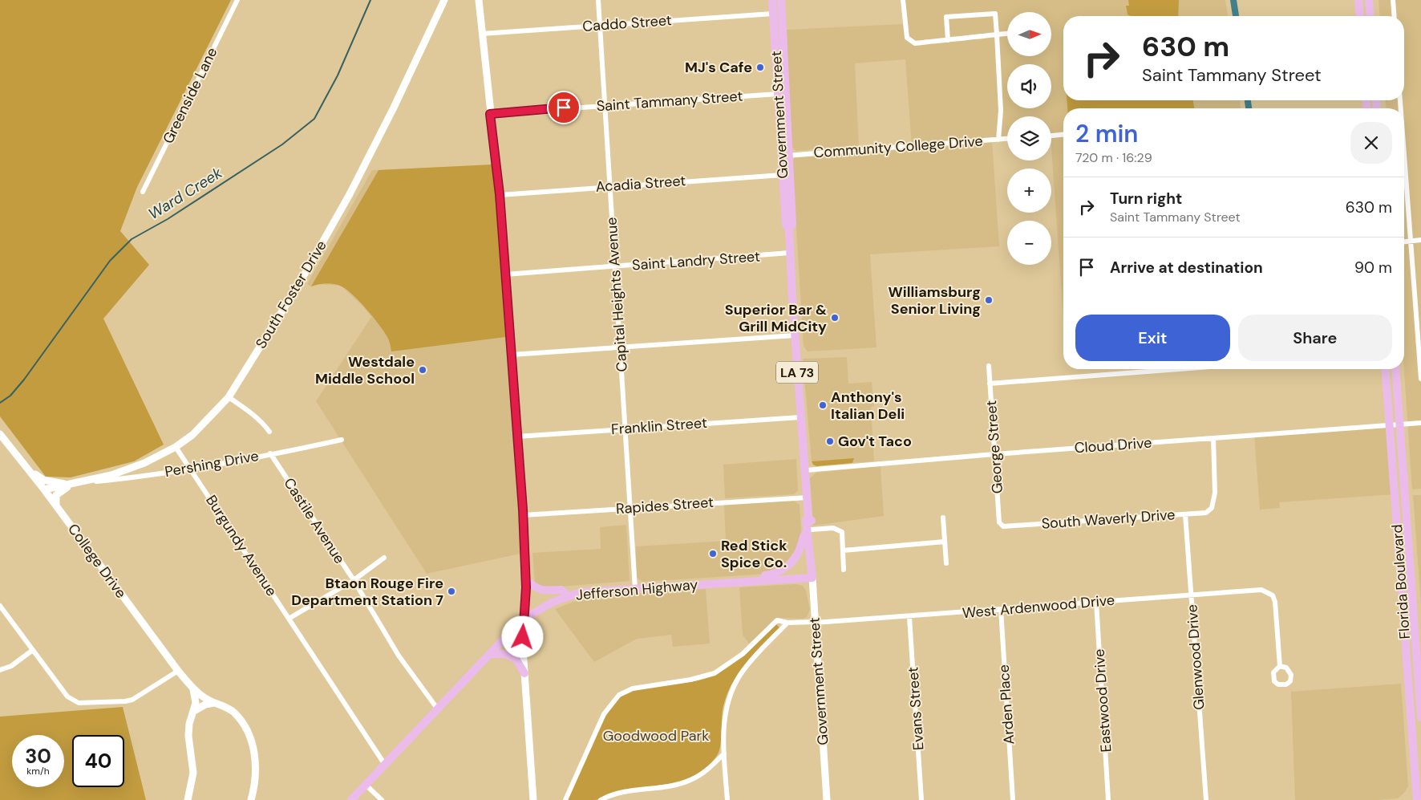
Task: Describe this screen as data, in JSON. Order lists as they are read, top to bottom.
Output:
{
  "streets": {
    "main road": [
      "Government Street",
      "LA 73",
      "Florida Boulevard",
      "Jefferson Highway"
    ],
    "street": [
      "Caddo Street",
      "Greenside Lane",
      "Saint Tammany Street",
      "Community College Drive",
      "Acadia Street",
      "Saint Landry Street",
      "South Foster Drive",
      "Capital Heights Avenue",
      "Franklin Street",
      "Cloud Drive",
      "George Street",
      "Pershing Drive",
      "Rapides Street",
      "South Waverly Drive",
      "Castile Avenue",
      "Burgundy Avenue",
      "College Drive",
      "West Ardenwood Drive",
      "Glenwood Drive",
      "Eastwood Drive",
      "Arden Place",
      "Evans Street"
    ]
  },
  "crossings": [
    ["Caddo Street", "Government Street"],
    ["Caddo Street", "Capital Heights Avenue"],
    ["Saint Tammany Street", "Government Street"],
    ["Saint Tammany Street", "Capital Heights Avenue"],
    ["Government Street", "Community College Drive"],
    ["Government Street", "Acadia Street"],
    ["Government Street", "Saint Landry Street"],
    ["Government Street", "Franklin Street"],
    ["Government Street", "Cloud Drive"],
    ["Government Street", "Rapides Street"],
    ["Government Street", "Jefferson Highway"],
    ["Government Street", "West Ardenwood Drive"],
    ["Acadia Street", "Capital Heights Avenue"],
    ["Saint Landry Street", "Capital Heights Avenue"],
    ["South Foster Drive", "Pershing Drive"],
    ["South Foster Drive", "Burgundy Avenue"],
    ["South Foster Drive", "College Drive"],
    ["Capital Heights Avenue", "Franklin Street"],
    ["Capital Heights Avenue", "Rapides Street"],
    ["Capital Heights Avenue", "Jefferson Highway"],
    ["Cloud Drive", "George Street"],
    ["Cloud Drive", "South Waverly Drive"],
    ["Cloud Drive", "Florida Boulevard"],
    ["George Street", "South Waverly Drive"],
    ["Pershing Drive", "Castile Avenue"],
    ["Pershing Drive", "Burgundy Avenue"],
    ["South Waverly Drive", "Glenwood Drive"],
    ["Castile Avenue", "Jefferson Highway"],
    ["Burgundy Avenue", "Jefferson Highway"],
    ["West Ardenwood Drive", "Glenwood Drive"],
    ["West Ardenwood Drive", "Eastwood Drive"],
    ["West Ardenwood Drive", "Arden Place"],
    ["West Ardenwood Drive", "Evans Street"]
  ],
  "water": ["Ward Creek"],
  "parks": ["Goodwood Park"],
  "places": [
    "MJ's Cafe",
    "Williamsburg Senior Living",
    "Superior Bar & Grill MidCity",
    "Westdale Middle School",
    "Anthony's Italian Deli",
    "Gov't Taco",
    "Red Stick Spice Co.",
    "Btaon Rouge Fire Department Station 7"
  ],
  "north": "right",
  "page": {
    "map_buttons": ["+", "−"],
    "turn": ["630 m", "Saint Tammany Street"],
    "heading": ["2 min", "720 m · 16:29"],
    "list": [
      {
        "name": "Turn right",
        "note": "Saint Tammany Street",
        "value": "630 m"
      },
      {
        "name": "Arrive at destination",
        "value": "90 m"
      }
    ],
    "buttons": ["Exit", "Share"],
    "speed": "30 km/h",
    "limit": "40"
  }
}
